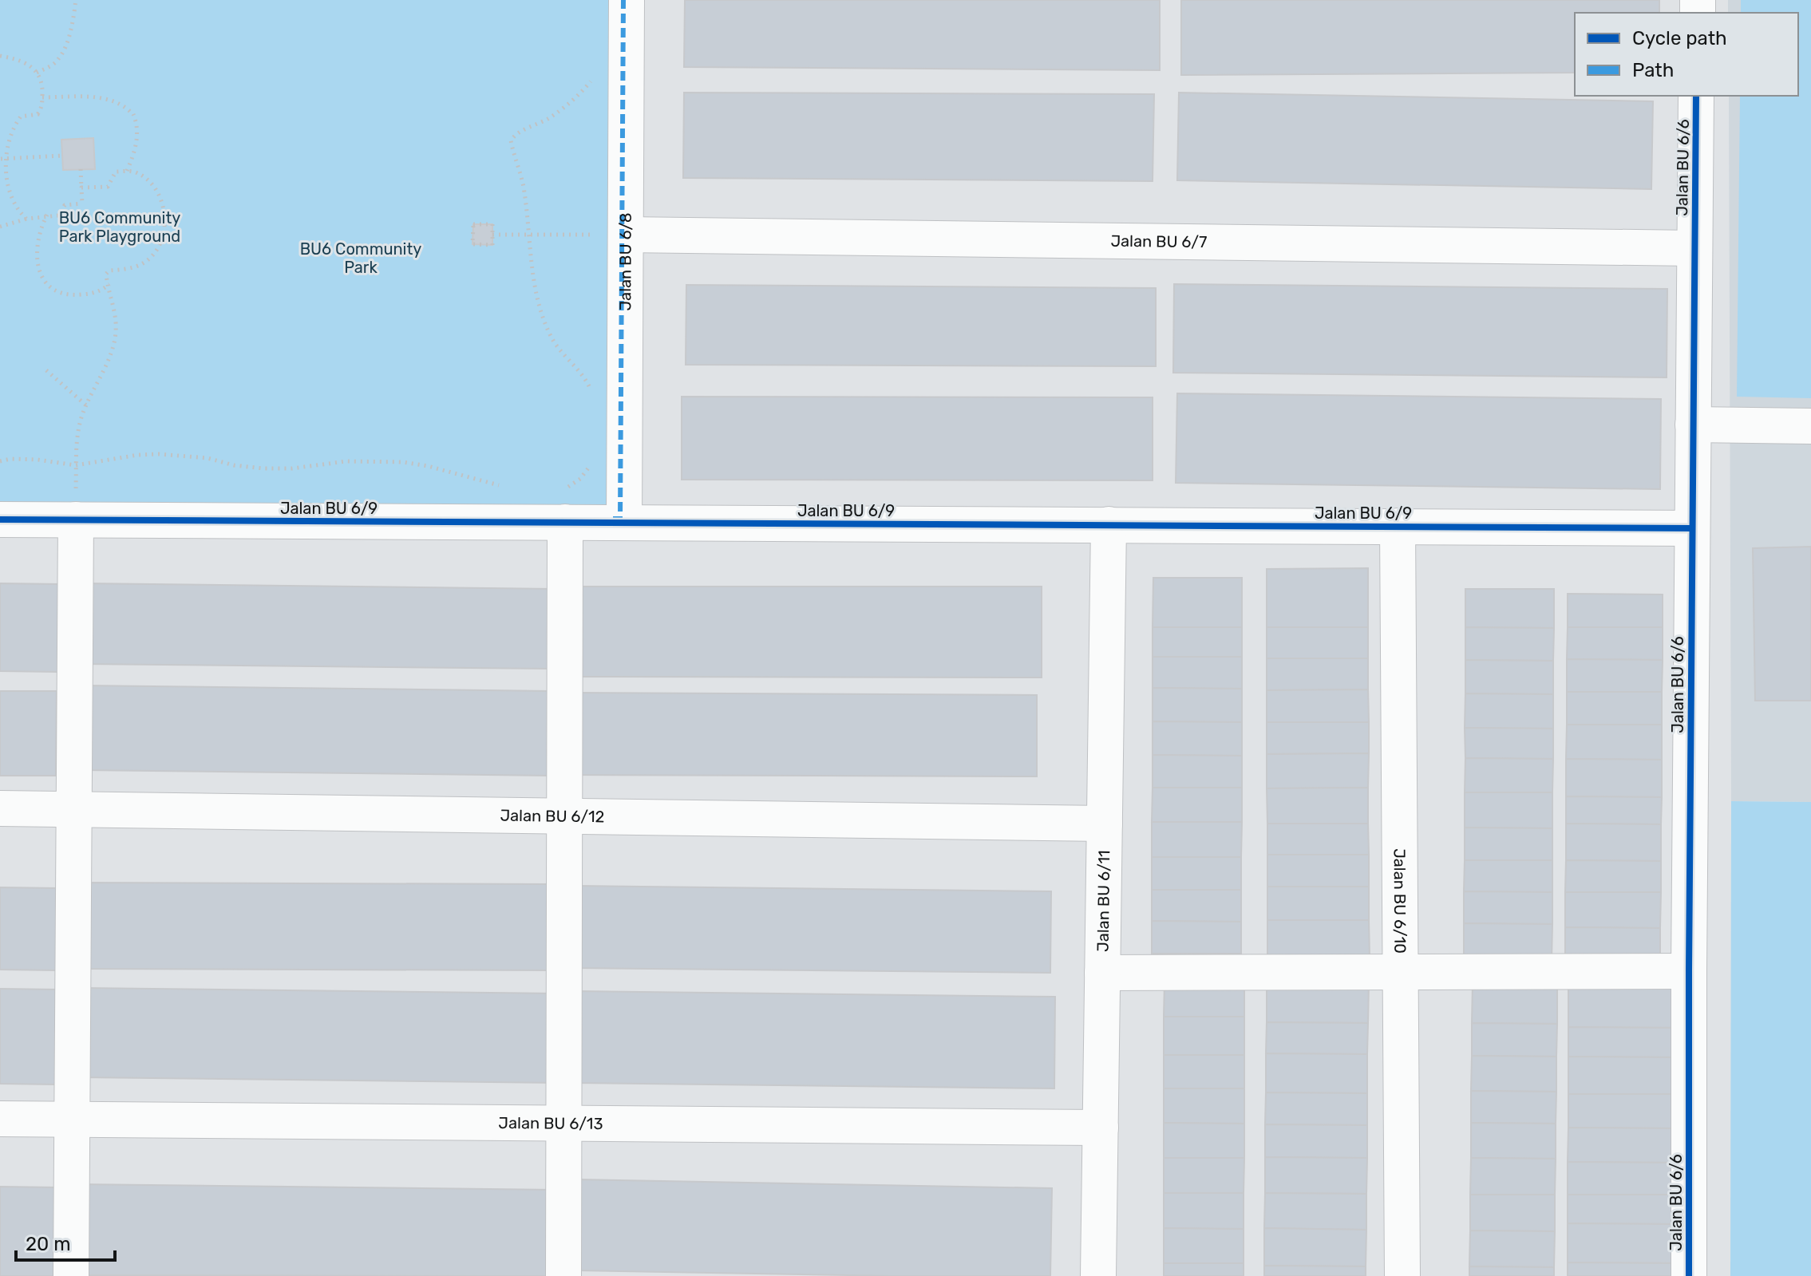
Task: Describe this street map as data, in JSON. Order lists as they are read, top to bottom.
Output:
{
  "streets": {
    "street": [
      "Jalan BU 6/6",
      "Jalan BU 6/7",
      "Jalan BU 6/8",
      "Jalan BU 6/9",
      "Jalan BU 6/12",
      "Jalan BU 6/11",
      "Jalan BU 6/10",
      "Jalan BU 6/13"
    ]
  },
  "crossings": [
    ["Jalan BU 6/6", "Jalan BU 6/7"],
    ["Jalan BU 6/6", "Jalan BU 6/9"],
    ["Jalan BU 6/7", "Jalan BU 6/8"],
    ["Jalan BU 6/8", "Jalan BU 6/9"],
    ["Jalan BU 6/9", "Jalan BU 6/11"],
    ["Jalan BU 6/9", "Jalan BU 6/10"],
    ["Jalan BU 6/12", "Jalan BU 6/11"],
    ["Jalan BU 6/11", "Jalan BU 6/13"]
  ],
  "parks": ["BU6 Community Park Playground", "BU6 Community Park"],
  "legend": ["Cycle path", "Path"],
  "scale_bar": "20 m"
}
